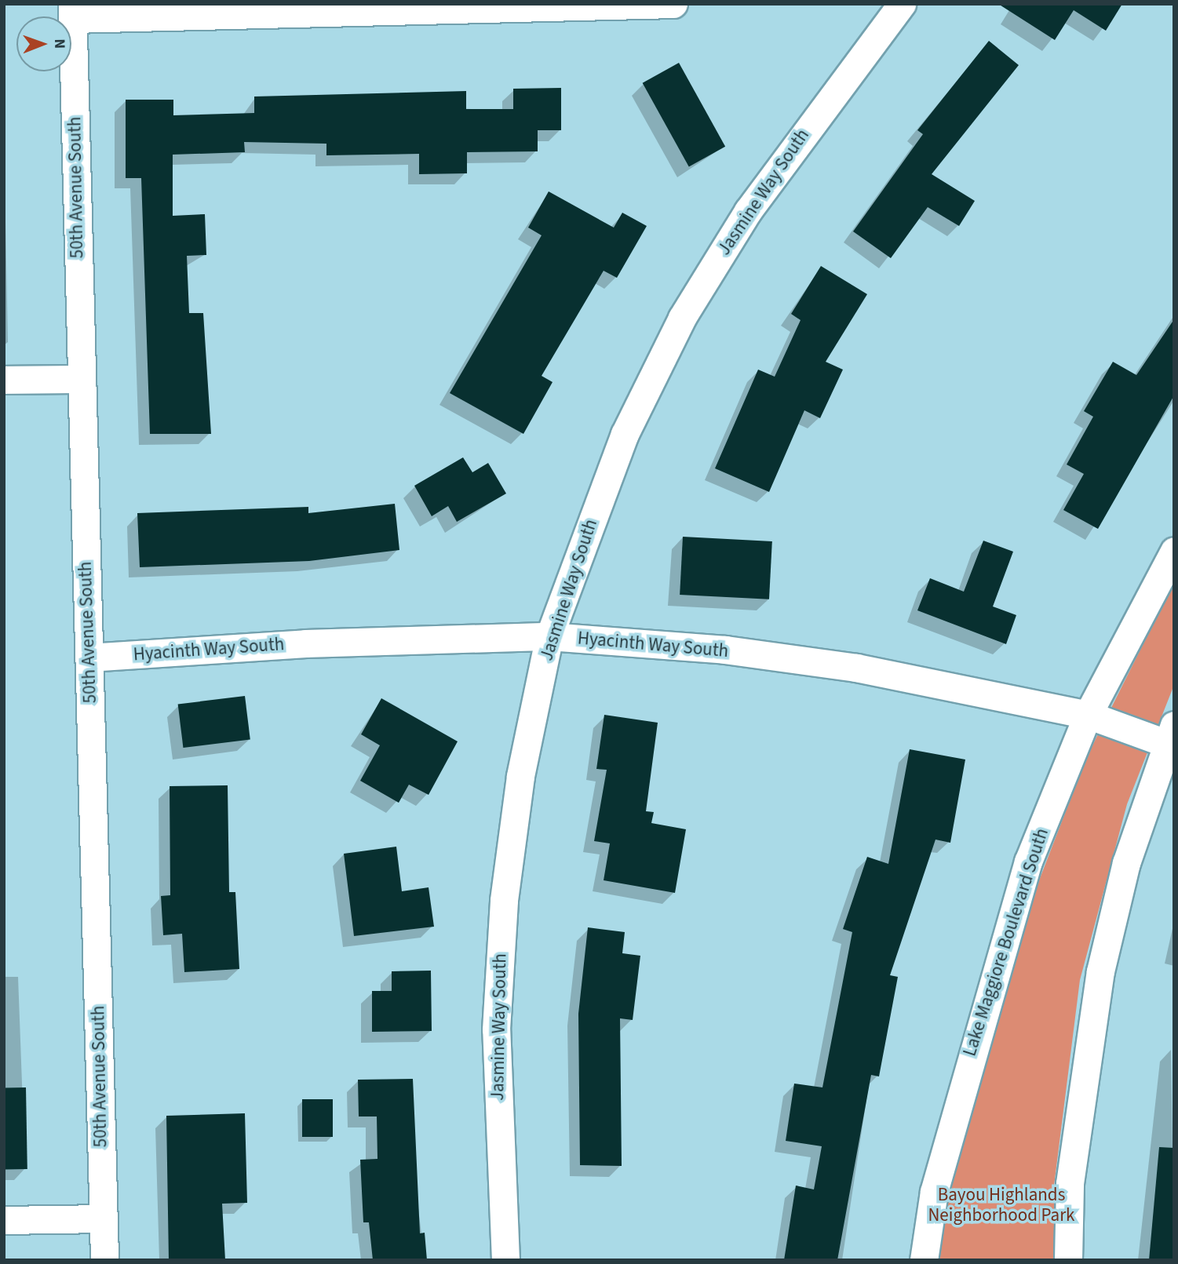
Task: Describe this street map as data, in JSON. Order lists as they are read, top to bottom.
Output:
{
  "streets": {
    "street": [
      "50th Avenue South",
      "Jasmine Way South",
      "Hyacinth Way South",
      "Lake Maggiore Boulevard South"
    ]
  },
  "crossings": [
    ["50th Avenue South", "Hyacinth Way South"],
    ["Jasmine Way South", "Hyacinth Way South"],
    ["Hyacinth Way South", "Lake Maggiore Boulevard South"]
  ],
  "parks": ["Bayou Highlands Neighborhood Park"],
  "north": "right"
}
